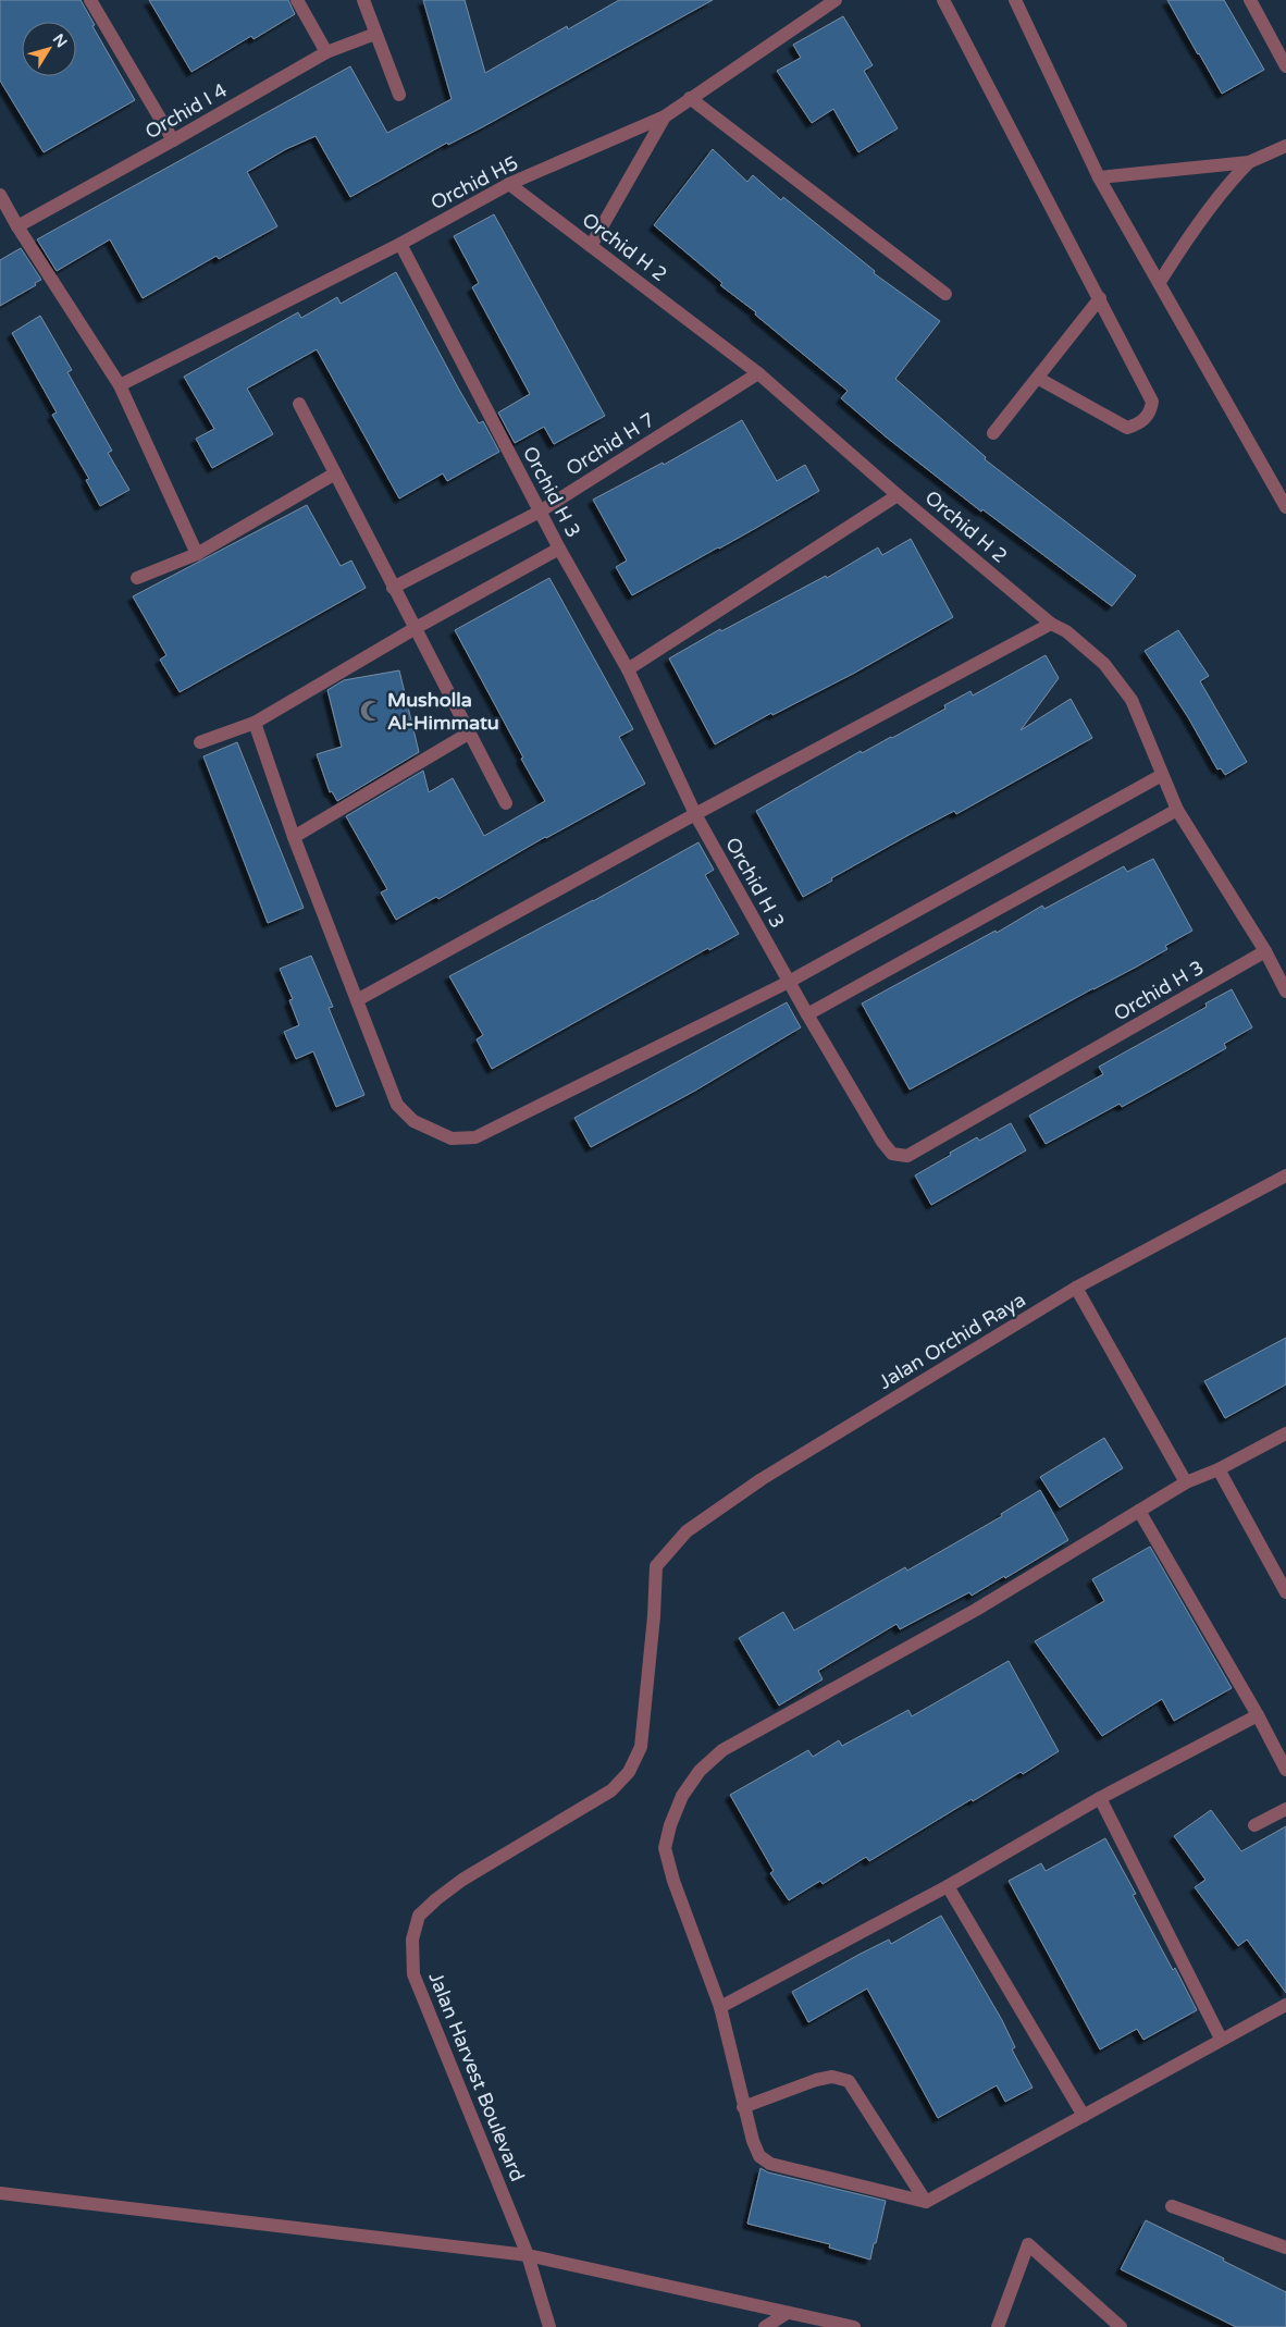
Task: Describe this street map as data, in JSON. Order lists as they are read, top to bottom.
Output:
{
  "streets": {
    "street": [
      "Orchid I 4",
      "Orchid H5",
      "Orchid H 2",
      "Orchid H 7",
      "Orchid H 3",
      "Jalan Orchid Raya",
      "Jalan Harvest Boulevard"
    ]
  },
  "crossings": [
    ["Orchid H5", "Orchid H 2"],
    ["Orchid H5", "Orchid H 3"],
    ["Orchid H 2", "Orchid H 7"],
    ["Orchid H 2", "Orchid H 3"],
    ["Orchid H 7", "Orchid H 3"],
    ["Jalan Orchid Raya", "Jalan Harvest Boulevard"]
  ],
  "places": {
    "mosque": ["Musholla Al-Himmatu"]
  },
  "north": "top right"
}
